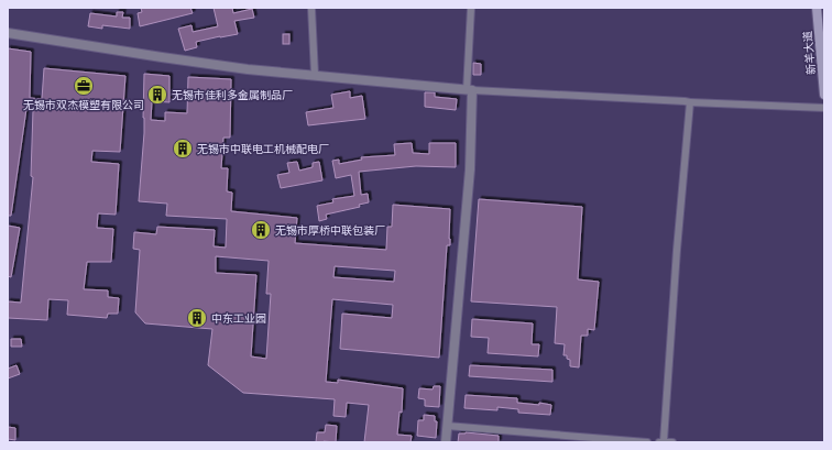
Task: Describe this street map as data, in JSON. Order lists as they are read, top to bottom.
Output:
{
  "streets": {
    "main road": ["新羊大道"]
  },
  "places": {
    "office": ["无锡市双杰模塑有限公司"],
    "building": [
      "无锡市佳利多金属制品厂",
      "无锡市中联电工机械配电厂",
      "无锡市厚桥中联包装厂",
      "中东工业园"
    ]
  }
}
